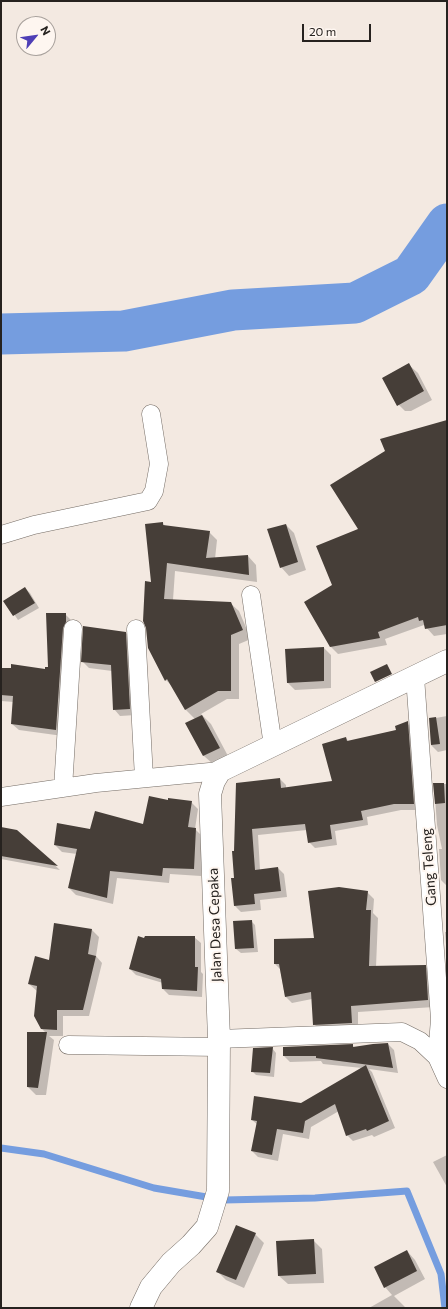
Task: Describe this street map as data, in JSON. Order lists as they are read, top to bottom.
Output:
{
  "streets": {
    "street": ["Gang Teleng", "Jalan Desa Cepaka"]
  },
  "scale_bar": "20 m",
  "north": "top right"
}
